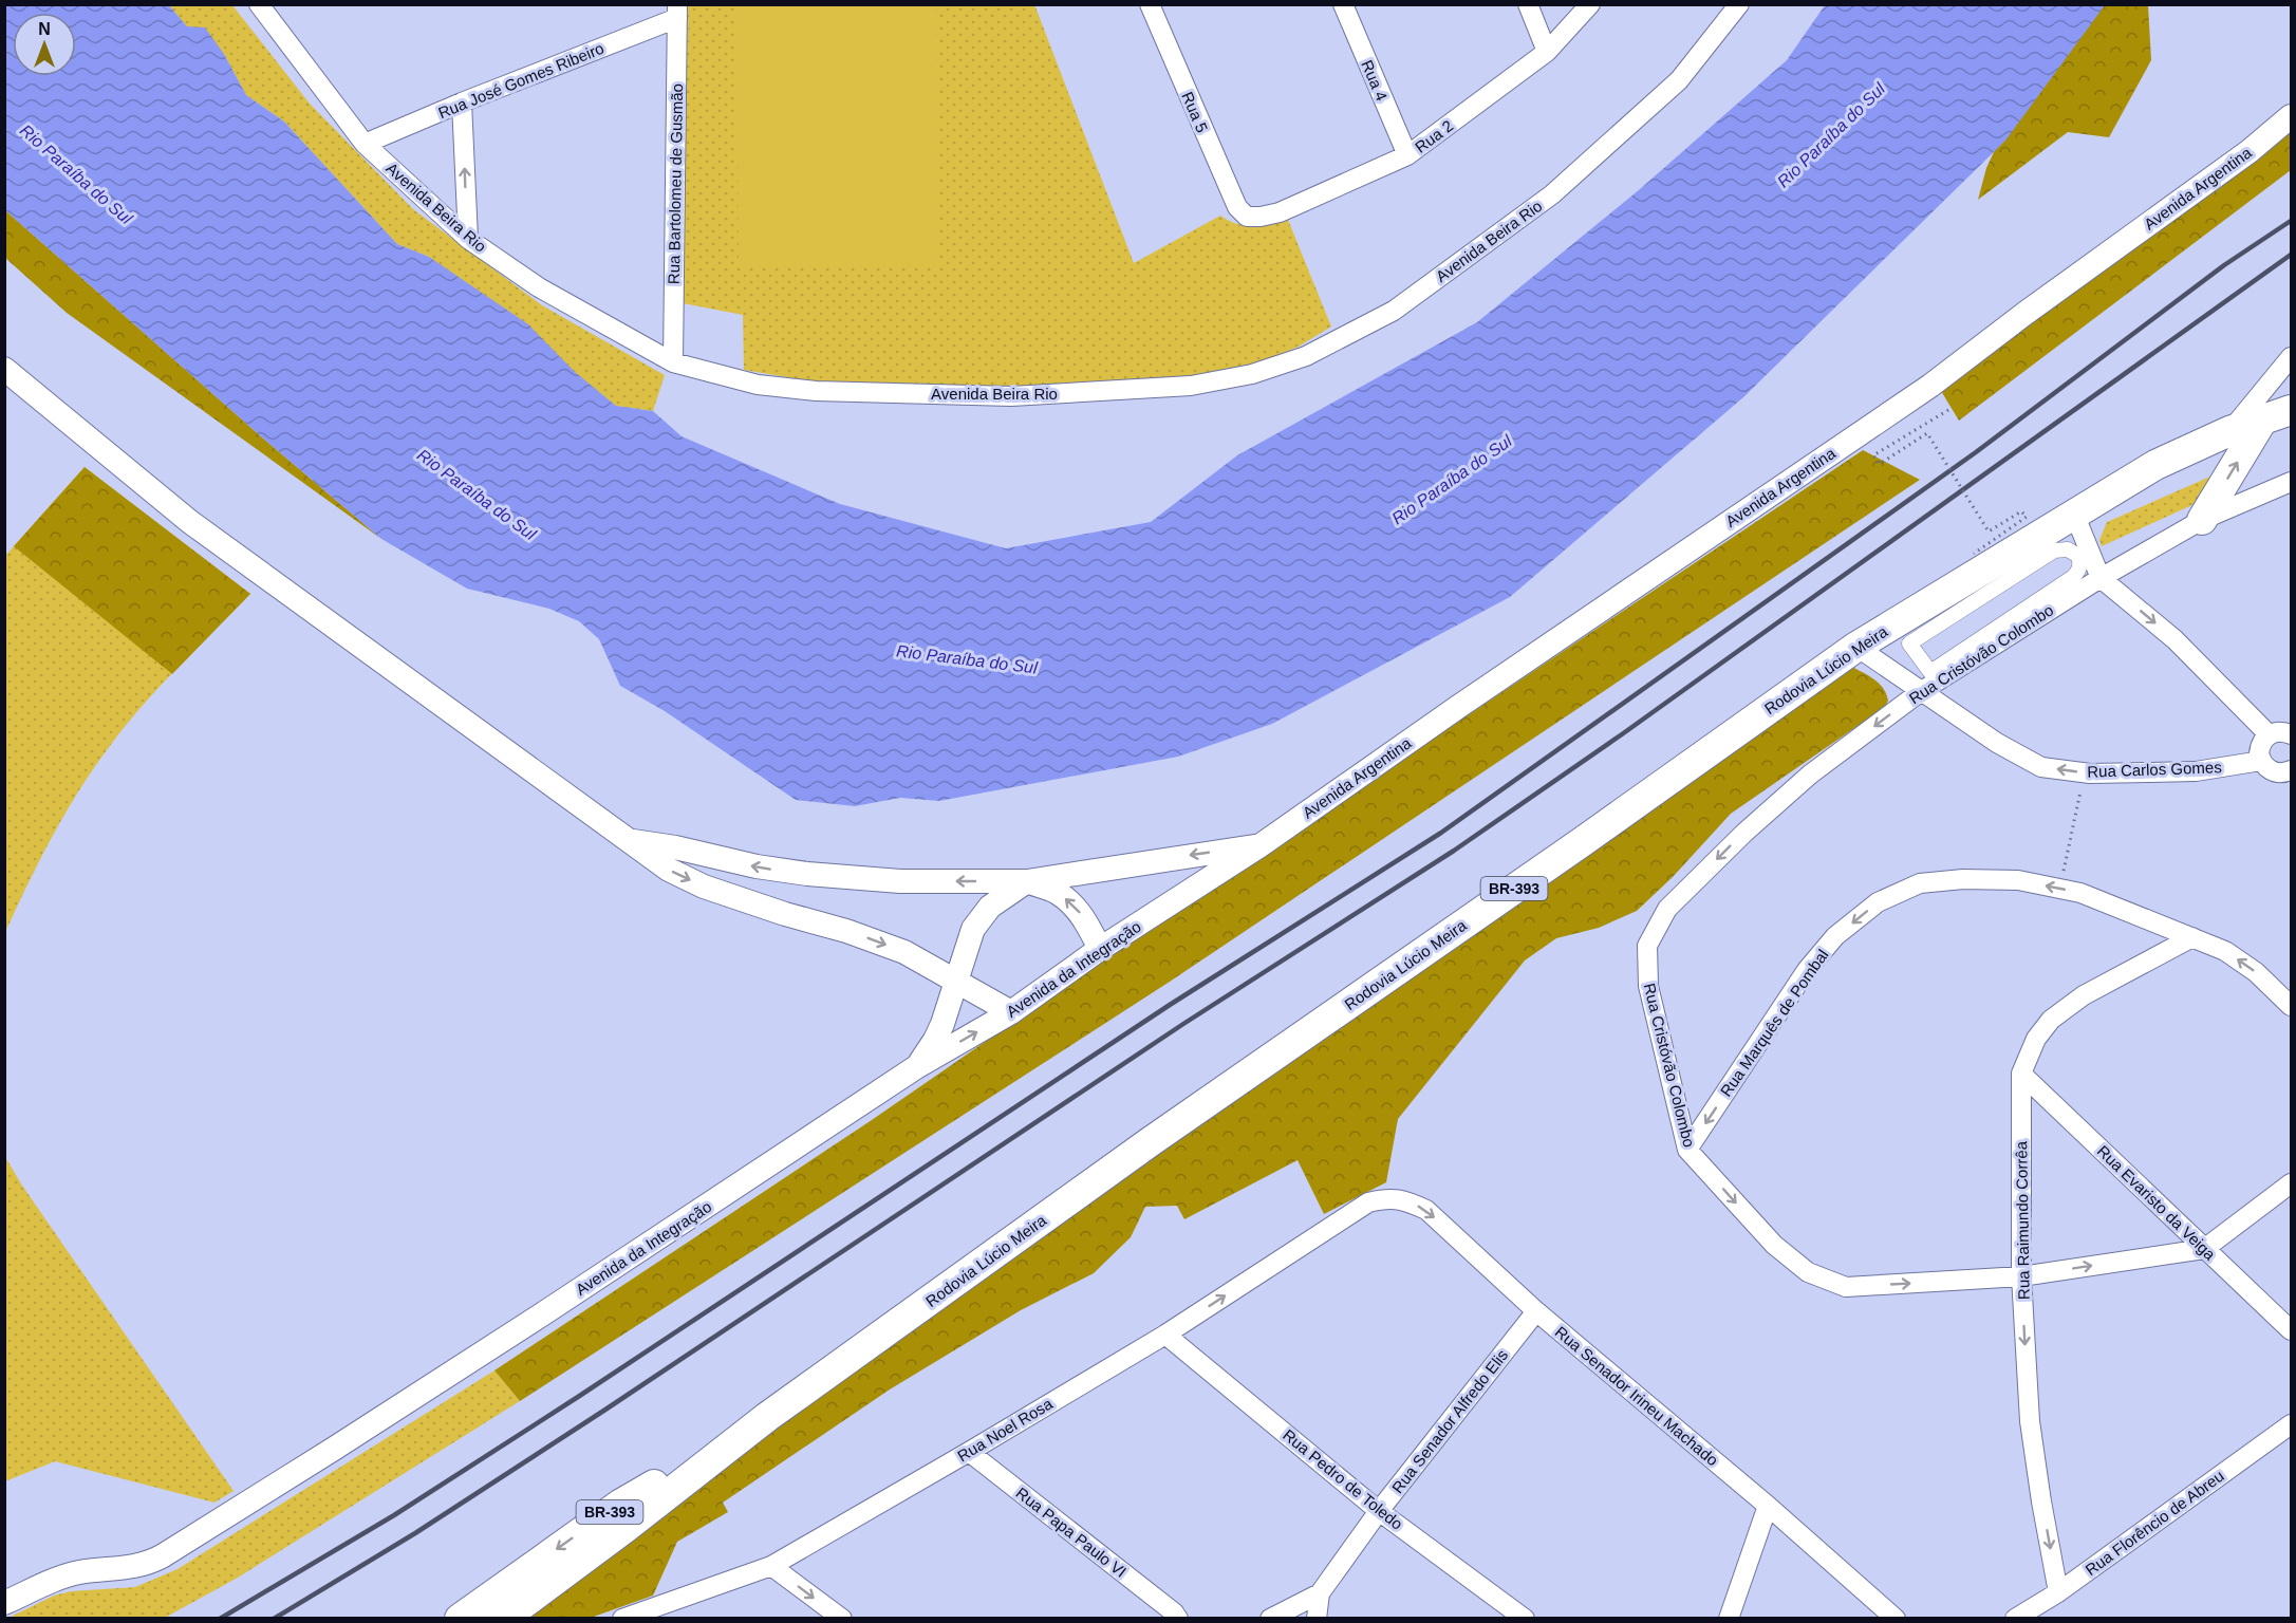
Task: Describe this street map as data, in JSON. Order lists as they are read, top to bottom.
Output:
{
  "streets": {
    "main road": ["Rodovia Lúcio Meira", "BR-393"],
    "street": [
      "Rua José Gomes Ribeiro",
      "Rua 4",
      "Rua 5",
      "Rua 2",
      "Rua Bartolomeu de Gusmão",
      "Avenida Argentina",
      "Avenida Beira Rio",
      "Rua Cristóvão Colombo",
      "Rua Carlos Gomes",
      "Avenida da Integração",
      "Rua Marquês de Pombal",
      "Rua Evaristo da Veiga",
      "Rua Raimundo Corrêa",
      "Rua Senador Irineu Machado",
      "Rua Senador Alfredo Elis",
      "Rua Noel Rosa",
      "Rua Pedro de Toledo",
      "Rua Florêncio de Abreu",
      "Rua Papa Paulo VI"
    ]
  },
  "crossings": [
    ["Rua José Gomes Ribeiro", "Rua Bartolomeu de Gusmão"],
    ["Rua José Gomes Ribeiro", "Avenida Beira Rio"],
    ["Rua 4", "Rua 2"],
    ["Rua 5", "Rua 2"],
    ["Rua Bartolomeu de Gusmão", "Avenida Beira Rio"],
    ["Avenida Argentina", "Avenida da Integração"],
    ["Rua Cristóvão Colombo", "Rua Carlos Gomes"],
    ["Rua Cristóvão Colombo", "Rua Marquês de Pombal"],
    ["Rua Cristóvão Colombo", "Rua Evaristo da Veiga"],
    ["Rua Cristóvão Colombo", "Rua Raimundo Corrêa"],
    ["Rodovia Lúcio Meira", "Rua Carlos Gomes"],
    ["Rua Marquês de Pombal", "Rua Raimundo Corrêa"],
    ["Rua Evaristo da Veiga", "Rua Raimundo Corrêa"],
    ["Rua Raimundo Corrêa", "Rua Florêncio de Abreu"],
    ["Rua Senador Irineu Machado", "Rua Senador Alfredo Elis"],
    ["Rua Senador Irineu Machado", "Rua Noel Rosa"],
    ["Rua Senador Alfredo Elis", "Rua Pedro de Toledo"],
    ["Rua Noel Rosa", "Rua Pedro de Toledo"],
    ["Rua Noel Rosa", "Rua Papa Paulo VI"]
  ],
  "one_way": ["Rua Carlos Gomes", "Rua Marquês de Pombal", "Rua Raimundo Corrêa"],
  "water": ["Rio Paraíba do Sul"],
  "north": "top"
}
